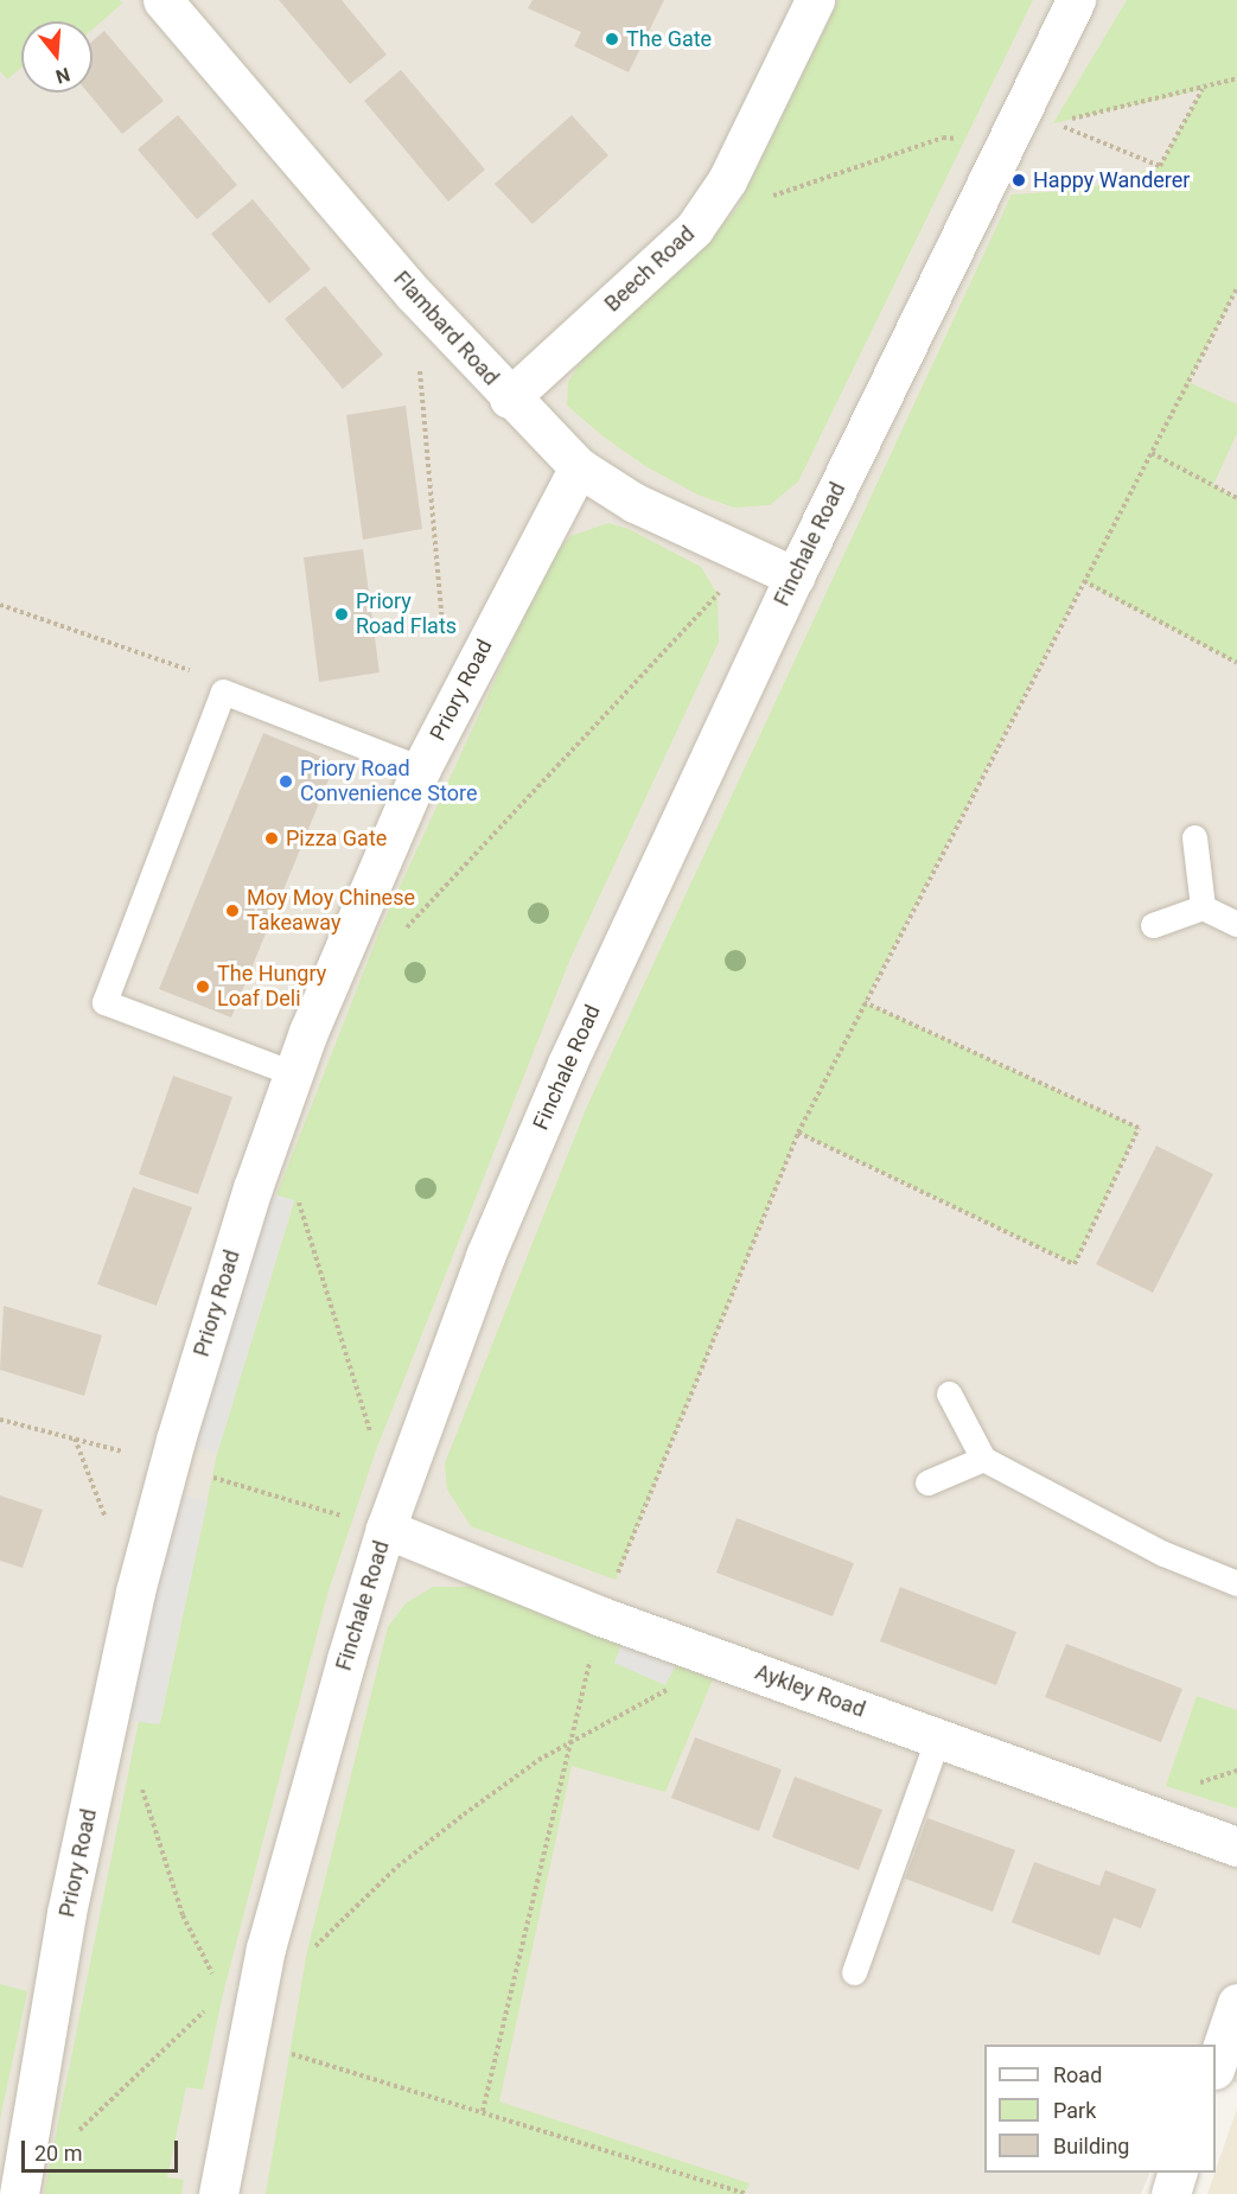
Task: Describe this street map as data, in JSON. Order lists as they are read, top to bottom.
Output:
{
  "streets": {
    "street": [
      "Beech Road",
      "Flambard Road",
      "Finchale Road",
      "Priory Road",
      "Aykley Road"
    ]
  },
  "crossings": [
    ["Beech Road", "Flambard Road"],
    ["Flambard Road", "Finchale Road"],
    ["Flambard Road", "Priory Road"],
    ["Finchale Road", "Aykley Road"]
  ],
  "places": [
    "The Gate",
    "Happy Wanderer",
    "Priory Road Flats",
    "Priory Road Convenience Store",
    "Pizza Gate",
    "Moy Moy Chinese Takeaway",
    "The Hungry Loaf Deli"
  ],
  "legend": ["Road", "Park", "Building"],
  "scale_bar": "20 m",
  "north": "bottom"
}
